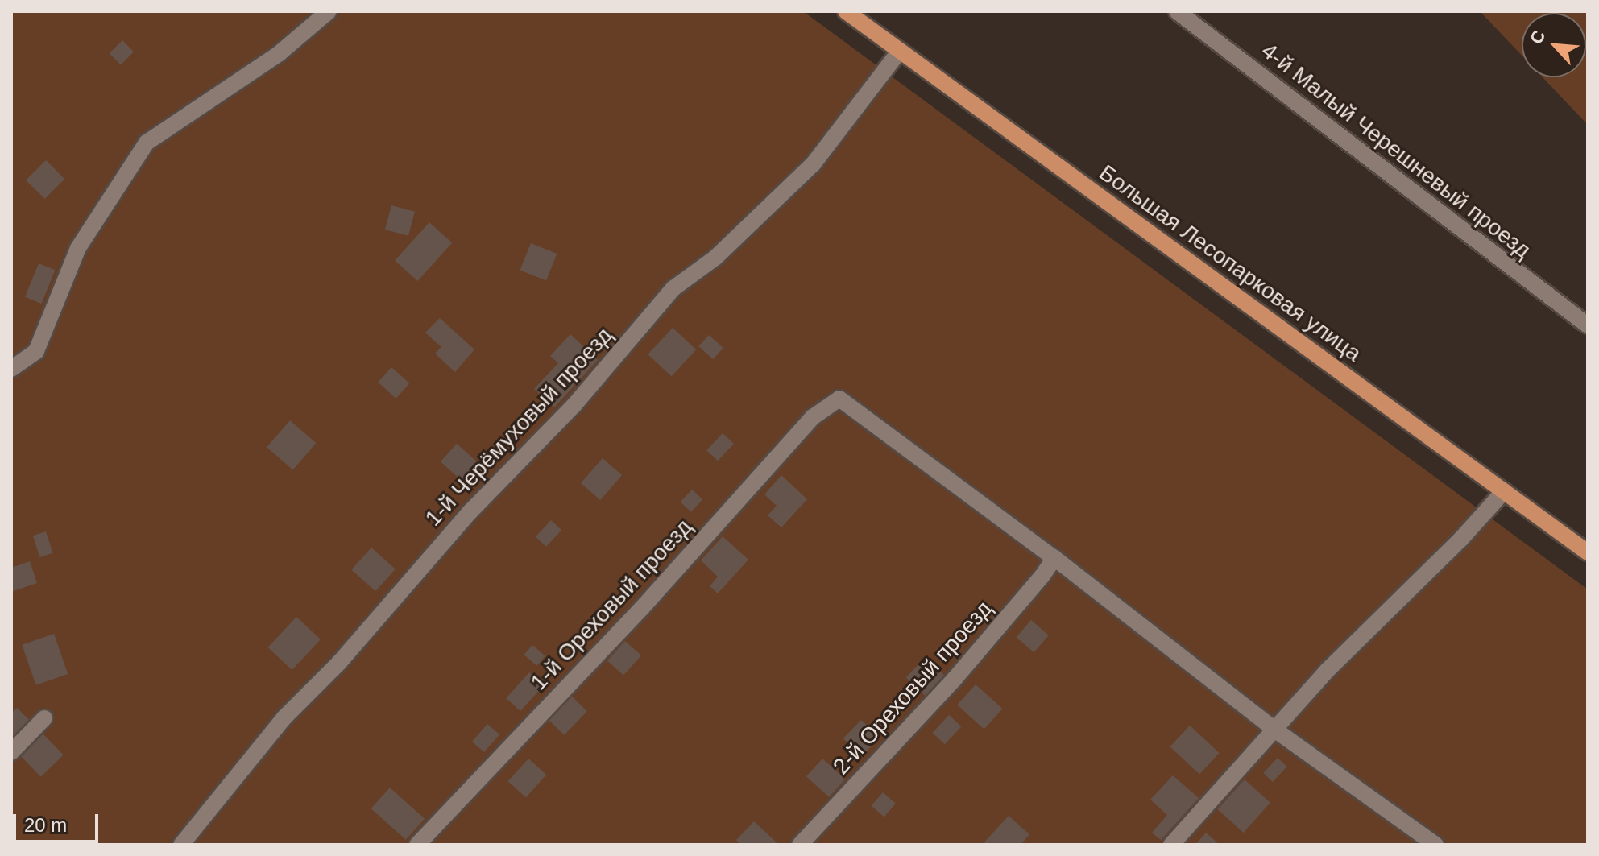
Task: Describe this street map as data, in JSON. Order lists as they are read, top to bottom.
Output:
{
  "streets": {
    "main road": ["Большая Лесопарковая улица"],
    "street": [
      "4-й Малый Черешневый проезд",
      "1-й Черёмуховый проезд",
      "1-й Ореховый проезд",
      "2-й Ореховый проезд"
    ]
  },
  "crossings": [
    ["Большая Лесопарковая улица", "1-й Черёмуховый проезд"],
    ["1-й Ореховый проезд", "2-й Ореховый проезд"]
  ],
  "scale_bar": "20 m",
  "north": "top left"
}
